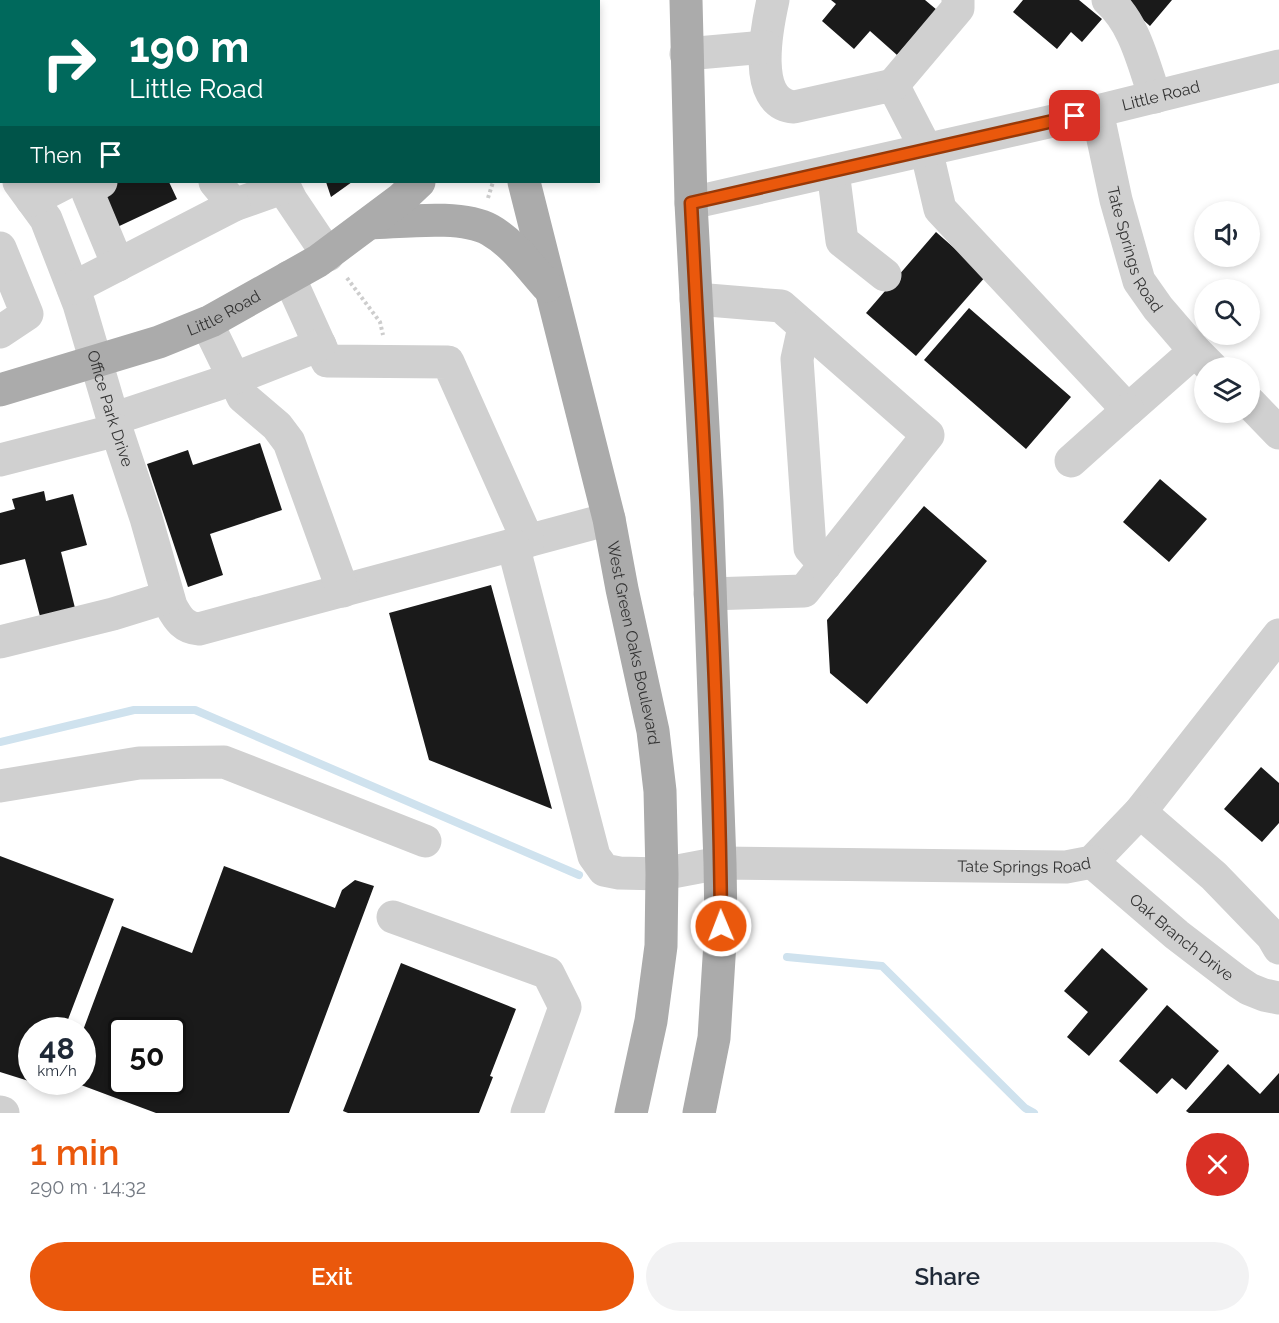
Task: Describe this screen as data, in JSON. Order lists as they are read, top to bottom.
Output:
{
  "streets": {
    "main road": ["Little Road", "West Green Oaks Boulevard"],
    "street": ["Tate Springs Road", "Office Park Drive", "Oak Branch Drive"]
  },
  "crossings": [
    ["Little Road", "Tate Springs Road"],
    ["Little Road", "Office Park Drive"],
    ["Tate Springs Road", "West Green Oaks Boulevard"],
    ["Tate Springs Road", "Oak Branch Drive"]
  ],
  "page": {
    "turn": ["190 m", "Little Road"],
    "then": "Then",
    "speed": "48 km/h",
    "limit": "50",
    "heading": ["1 min", "290 m · 14:32"],
    "buttons": ["Exit", "Share"]
  }
}
